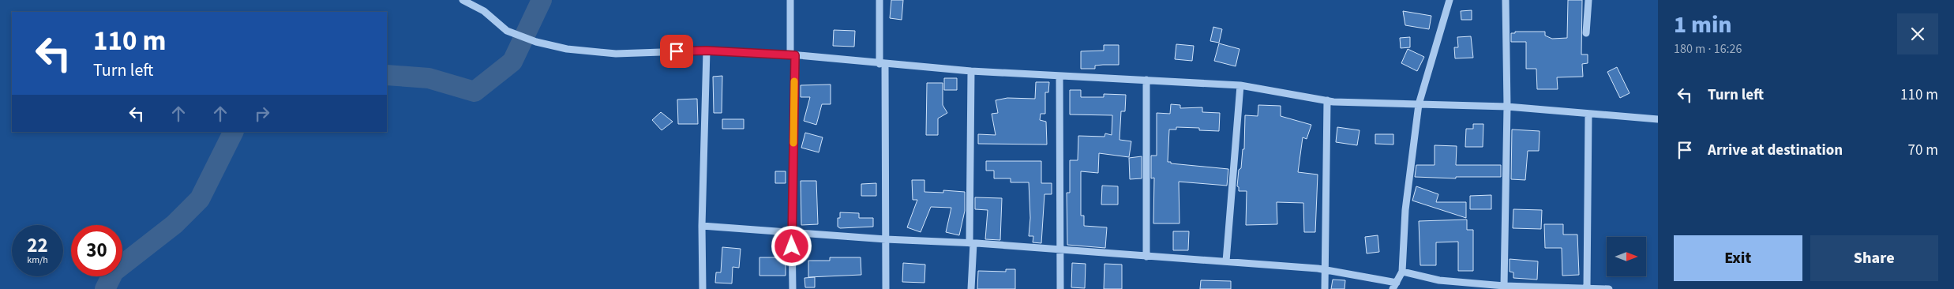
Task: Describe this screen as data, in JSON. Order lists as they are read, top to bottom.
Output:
{
  "north": "right",
  "page": {
    "heading": ["1 min", "180 m · 16:26"],
    "turn": ["110 m", "Turn left"],
    "list": [
      {
        "name": "Turn left",
        "value": "110 m"
      },
      {
        "name": "Arrive at destination",
        "value": "70 m"
      }
    ],
    "speed": "22 km/h",
    "limit": "30",
    "buttons": ["Exit", "Share"]
  }
}
